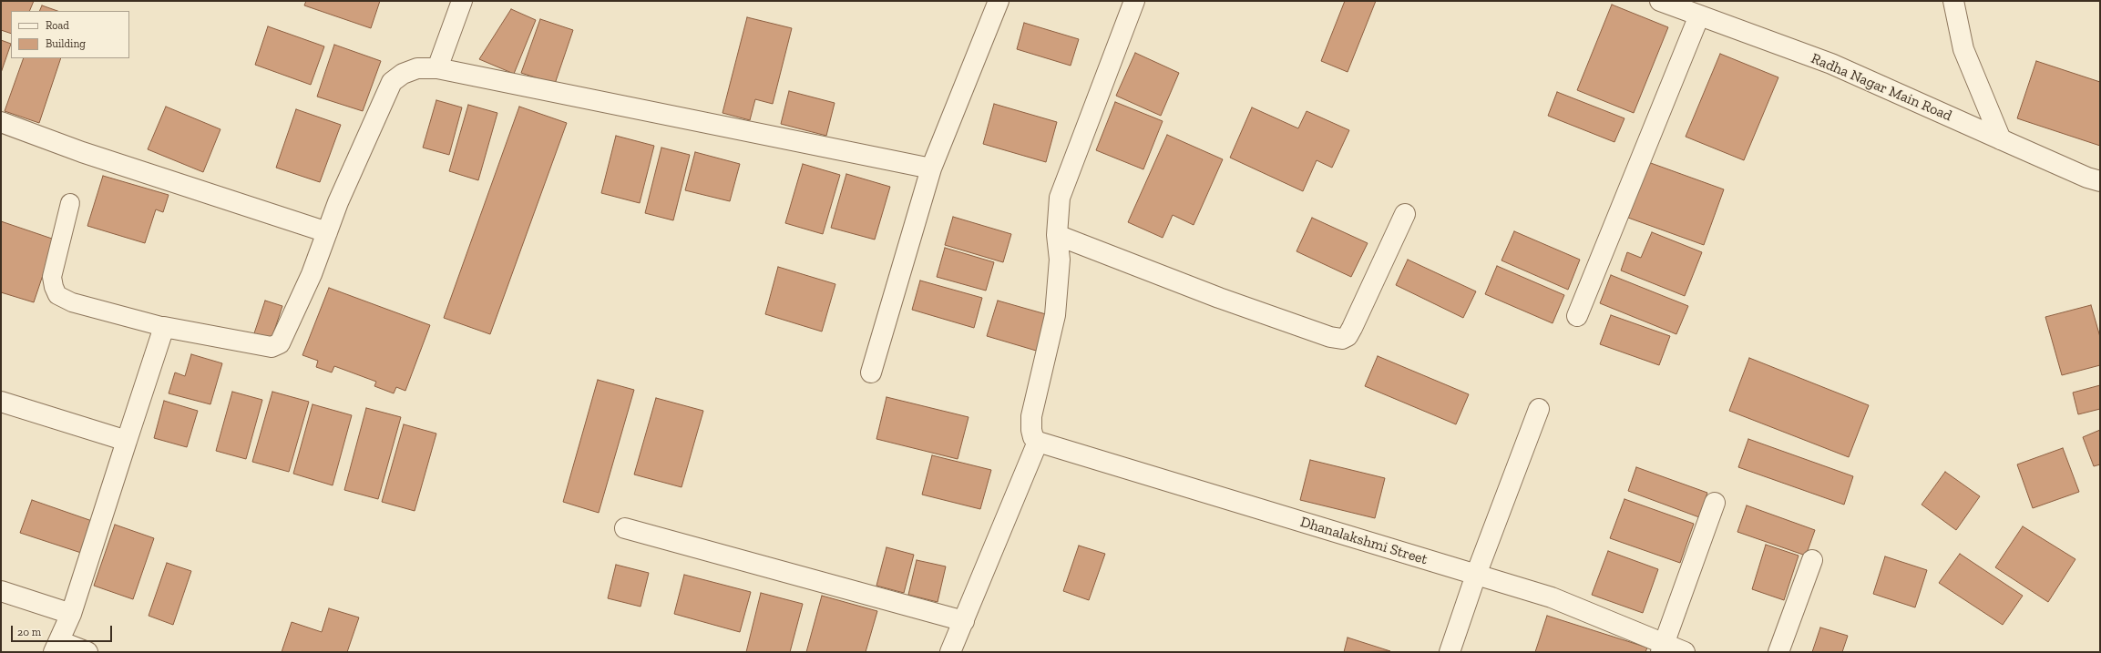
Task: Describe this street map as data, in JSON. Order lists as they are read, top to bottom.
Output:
{
  "streets": {
    "street": ["Radha Nagar Main Road", "Dhanalakshmi Street"]
  },
  "legend": ["Road", "Building"],
  "scale_bar": "20 m"
}
